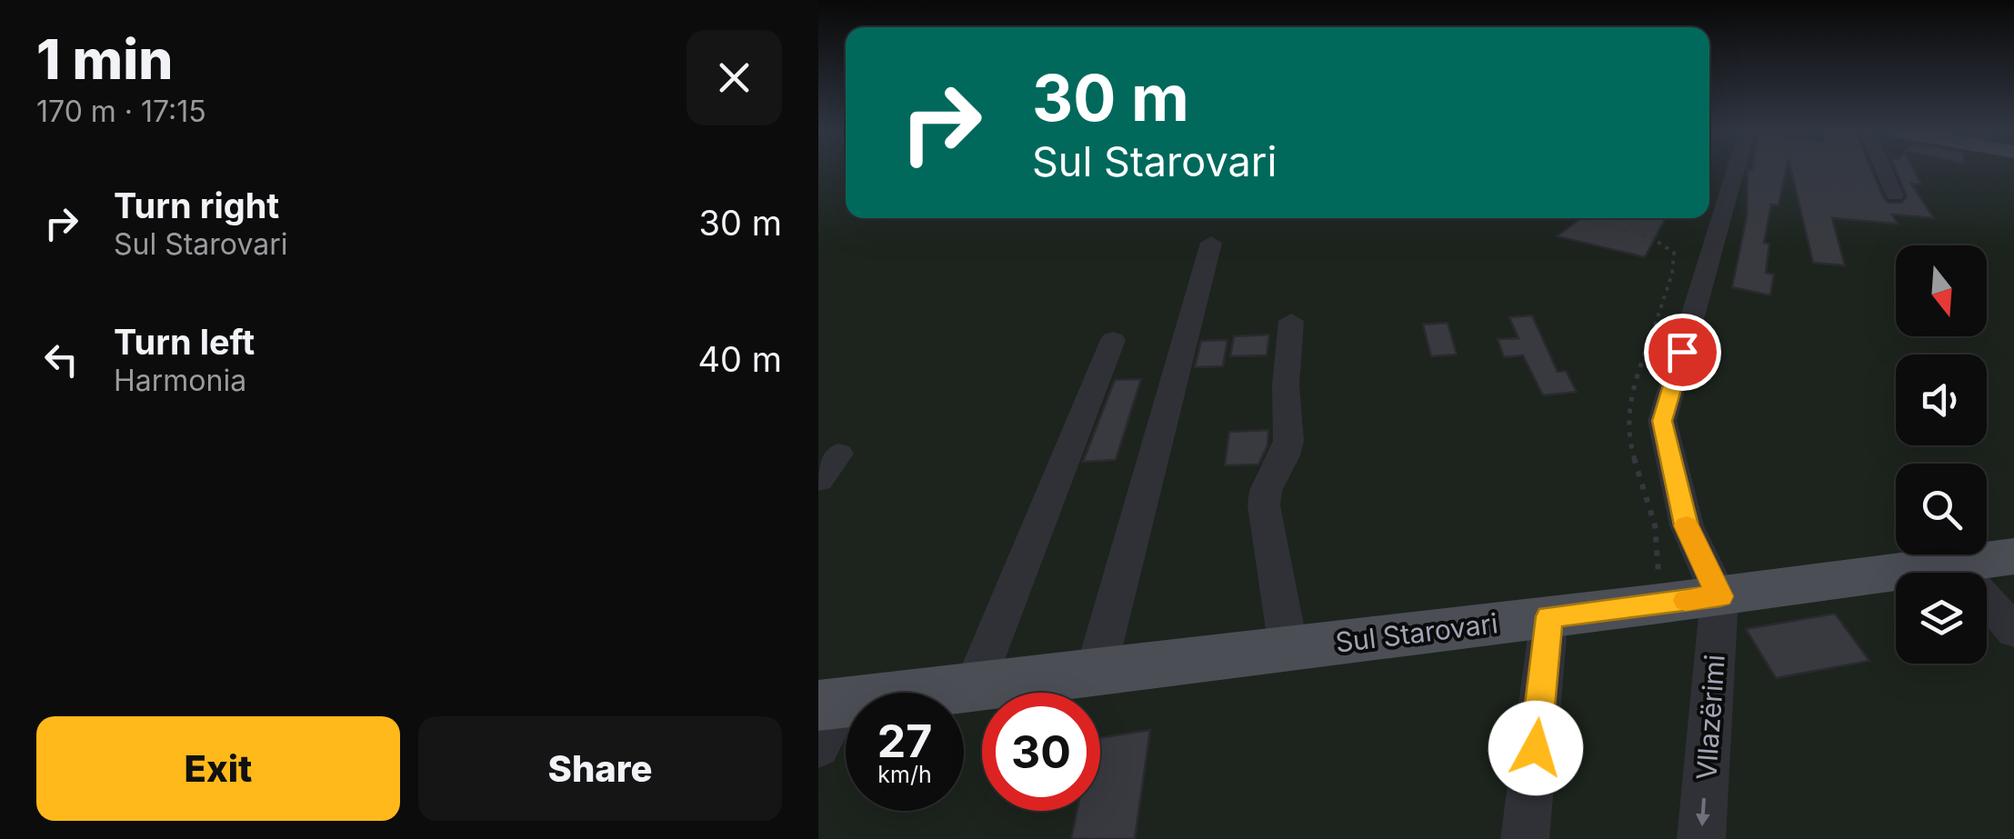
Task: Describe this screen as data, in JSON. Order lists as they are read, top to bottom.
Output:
{
  "streets": {
    "main road": ["Sul Starovari"],
    "street": ["Vllazërimi"]
  },
  "crossings": [
    ["Sul Starovari", "Vllazërimi"]
  ],
  "north": "bottom",
  "page": {
    "heading": ["1 min", "170 m · 17:15"],
    "turn": ["30 m", "Sul Starovari"],
    "list": [
      {
        "name": "Turn right",
        "note": "Sul Starovari",
        "value": "30 m"
      },
      {
        "name": "Turn left",
        "note": "Harmonia",
        "value": "40 m"
      }
    ],
    "speed": "27 km/h",
    "limit": "30",
    "buttons": ["Exit", "Share"]
  }
}
